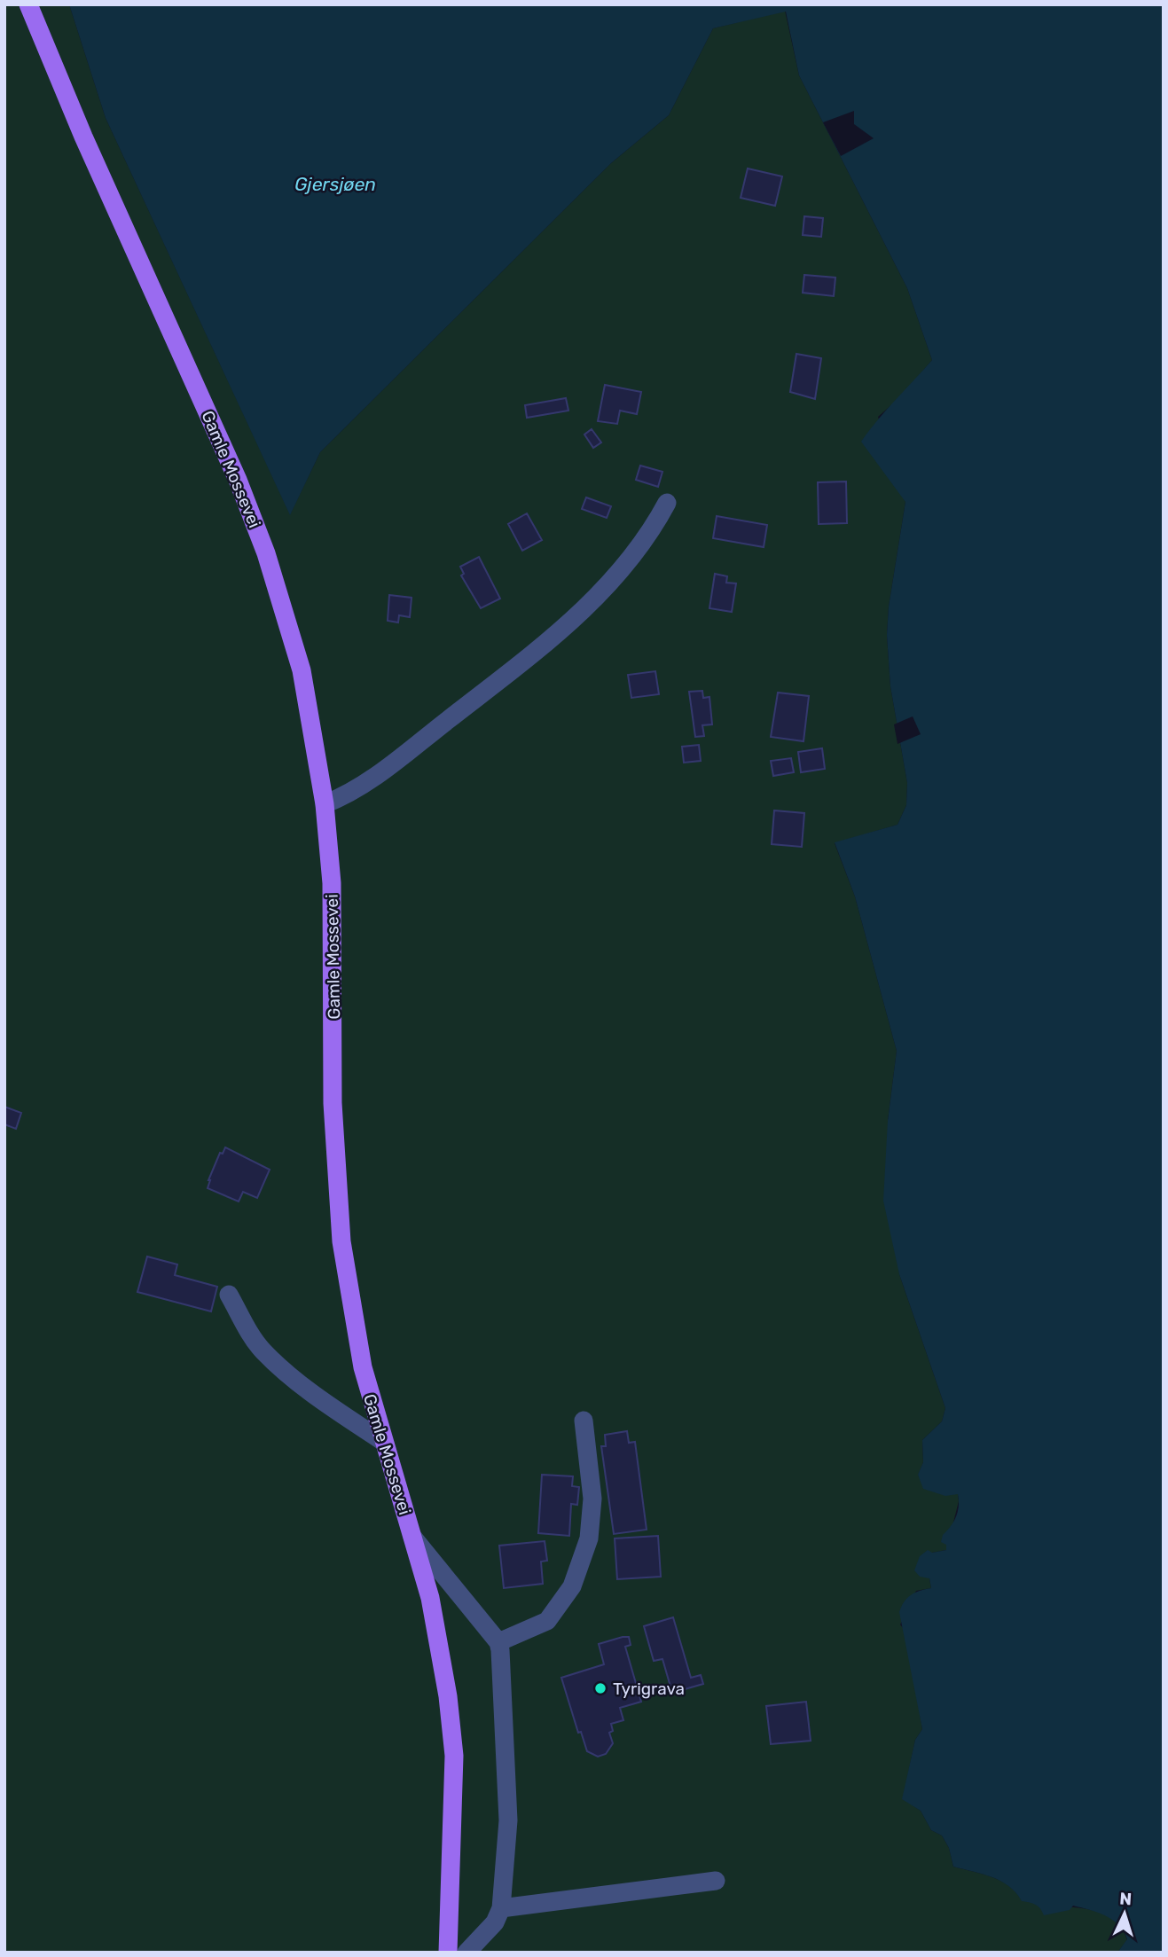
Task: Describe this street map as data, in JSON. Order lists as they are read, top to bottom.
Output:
{
  "streets": {
    "main road": ["Gamle Mossevei"]
  },
  "water": ["Gjersjøen"],
  "places": ["Tyrigrava"],
  "north": "top"
}
